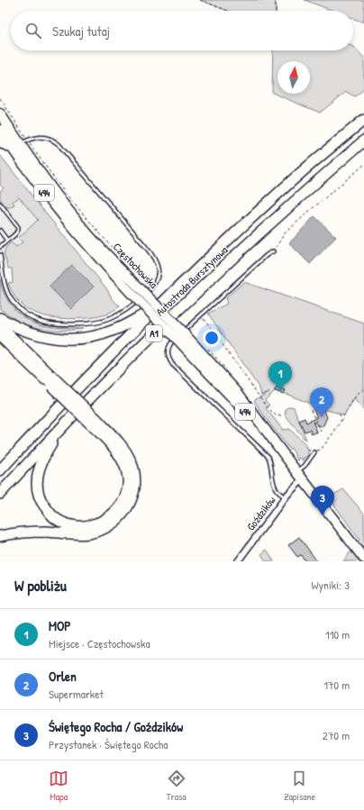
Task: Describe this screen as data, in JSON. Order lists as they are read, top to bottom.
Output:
{
  "streets": {
    "highway": ["Autostrada Bursztynowa", "A1"],
    "main road": ["494", "Częstochowska"],
    "street": ["Goździków"]
  },
  "crossings": [
    ["494", "Częstochowska"],
    ["494", "Goździków"],
    ["Częstochowska", "Goździków"]
  ],
  "north": "top",
  "page": {
    "search": "Szukaj tutaj",
    "pins": ["1", "2", "3"],
    "heading": ["W pobliżu", "Wyniki: 3"],
    "list": [
      {
        "mark": "1",
        "name": "MOP",
        "note": "Miejsce · Częstochowska",
        "value": "110 m"
      },
      {
        "mark": "2",
        "name": "Orlen",
        "note": "Supermarket",
        "value": "170 m"
      },
      {
        "mark": "3",
        "name": "Świętego Rocha / Goździków",
        "note": "Przystanek · Świętego Rocha",
        "value": "270 m"
      }
    ],
    "nav": ["Mapa", "Trasa", "Zapisane"]
  }
}
